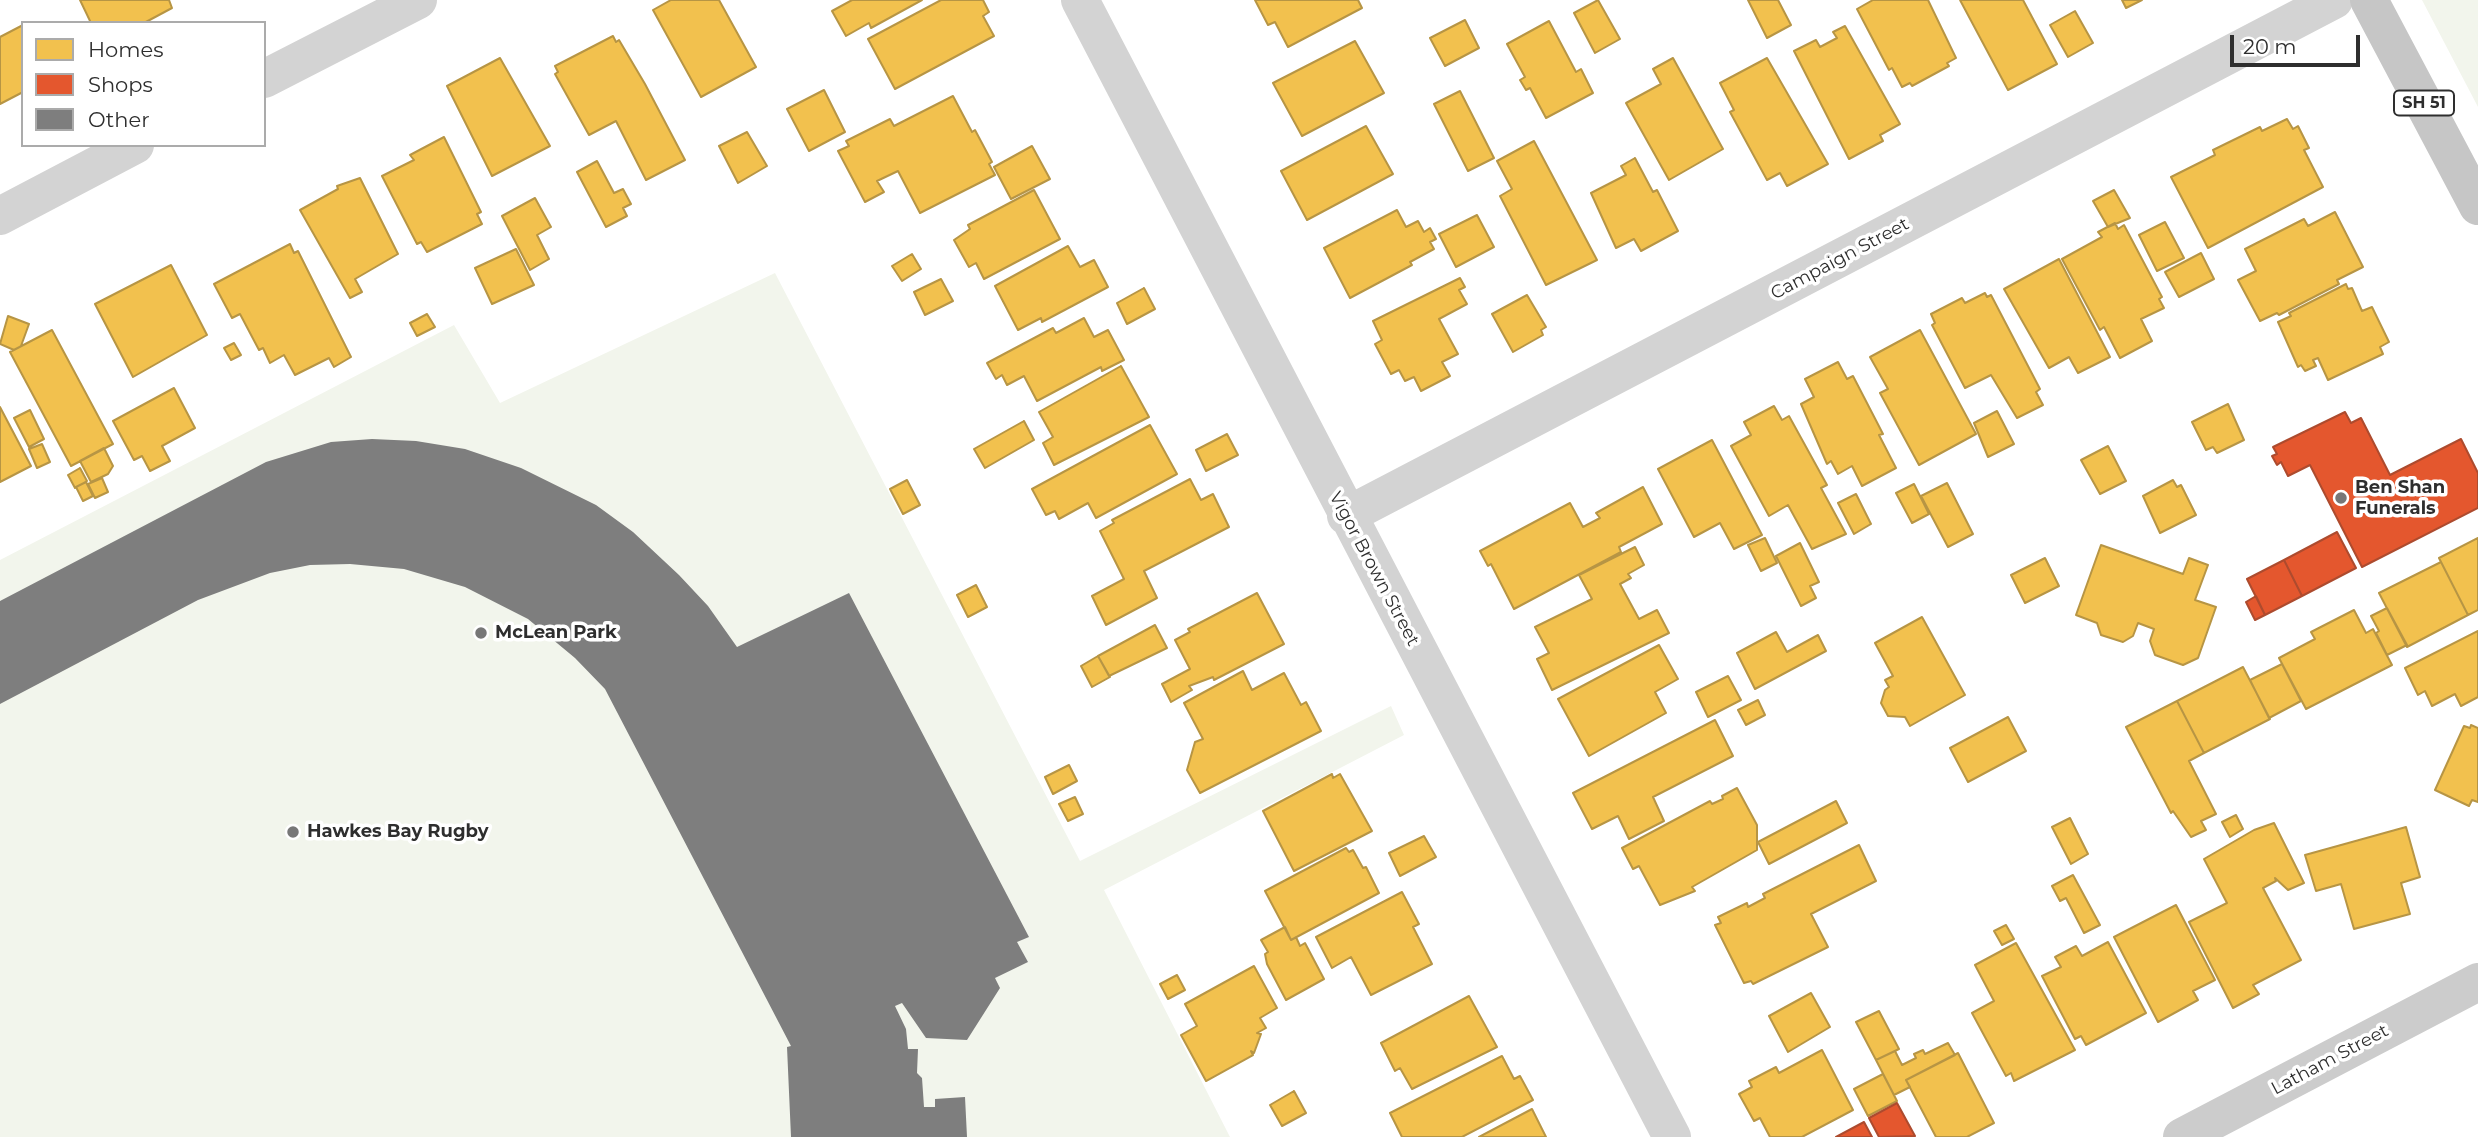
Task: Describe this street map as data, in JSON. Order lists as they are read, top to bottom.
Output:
{
  "streets": {
    "main road": ["SH 51", "Latham Street"],
    "street": ["Campaign Street", "Vigor Brown Street"]
  },
  "crossings": [
    ["Campaign Street", "Vigor Brown Street"]
  ],
  "places": ["Ben Shan Funerals", "McLean Park", "Hawkes Bay Rugby"],
  "legend": ["Homes", "Shops", "Other"],
  "scale_bar": "20 m"
}
